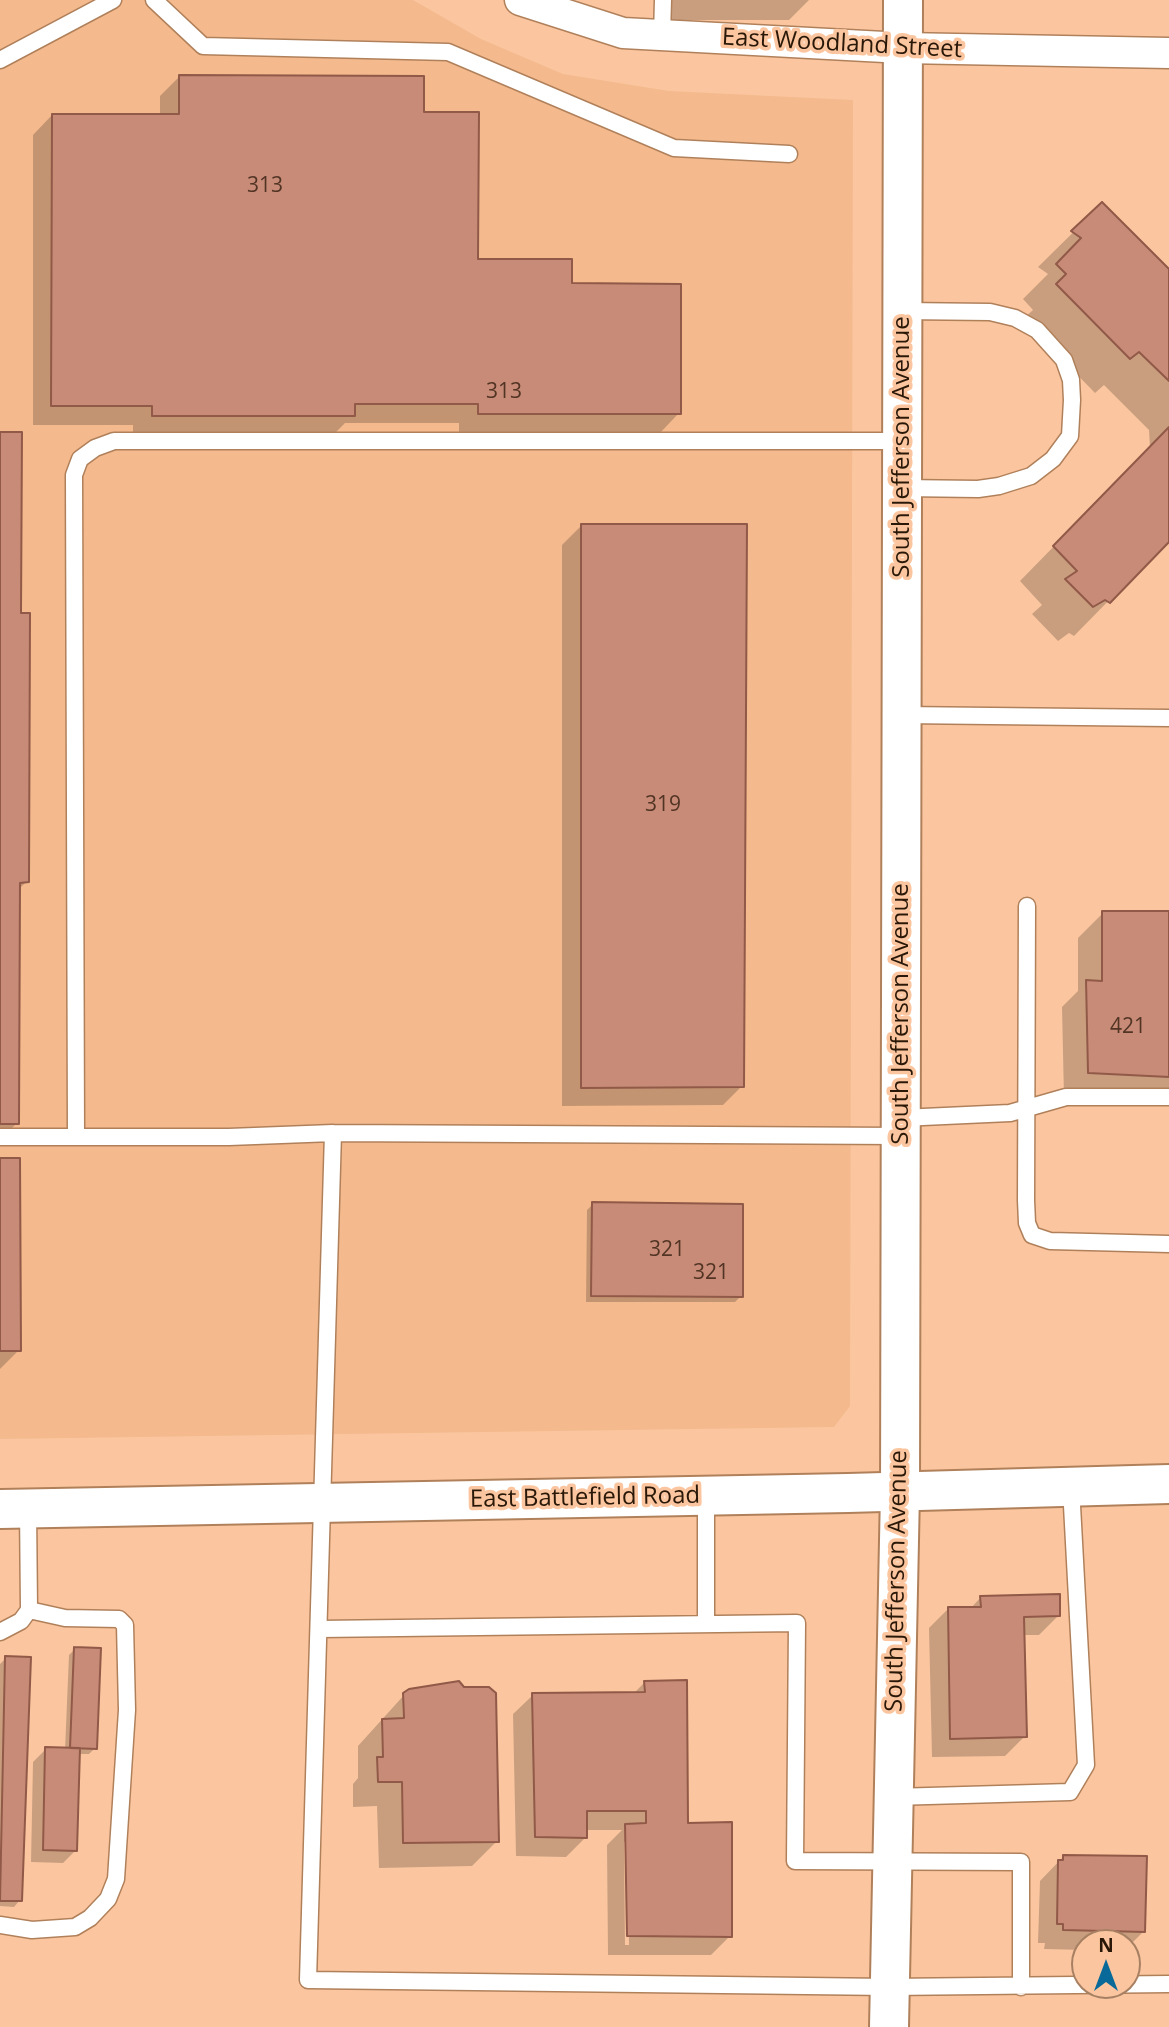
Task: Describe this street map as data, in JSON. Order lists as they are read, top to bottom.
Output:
{
  "streets": {
    "street": ["East Woodland Street", "South Jefferson Avenue", "East Battlefield Road"]
  },
  "crossings": [
    ["East Woodland Street", "South Jefferson Avenue"],
    ["South Jefferson Avenue", "East Battlefield Road"]
  ],
  "house_numbers": [
    "313",
    "313",
    "319",
    "421",
    "321",
    "321"
  ],
  "north": "top"
}
